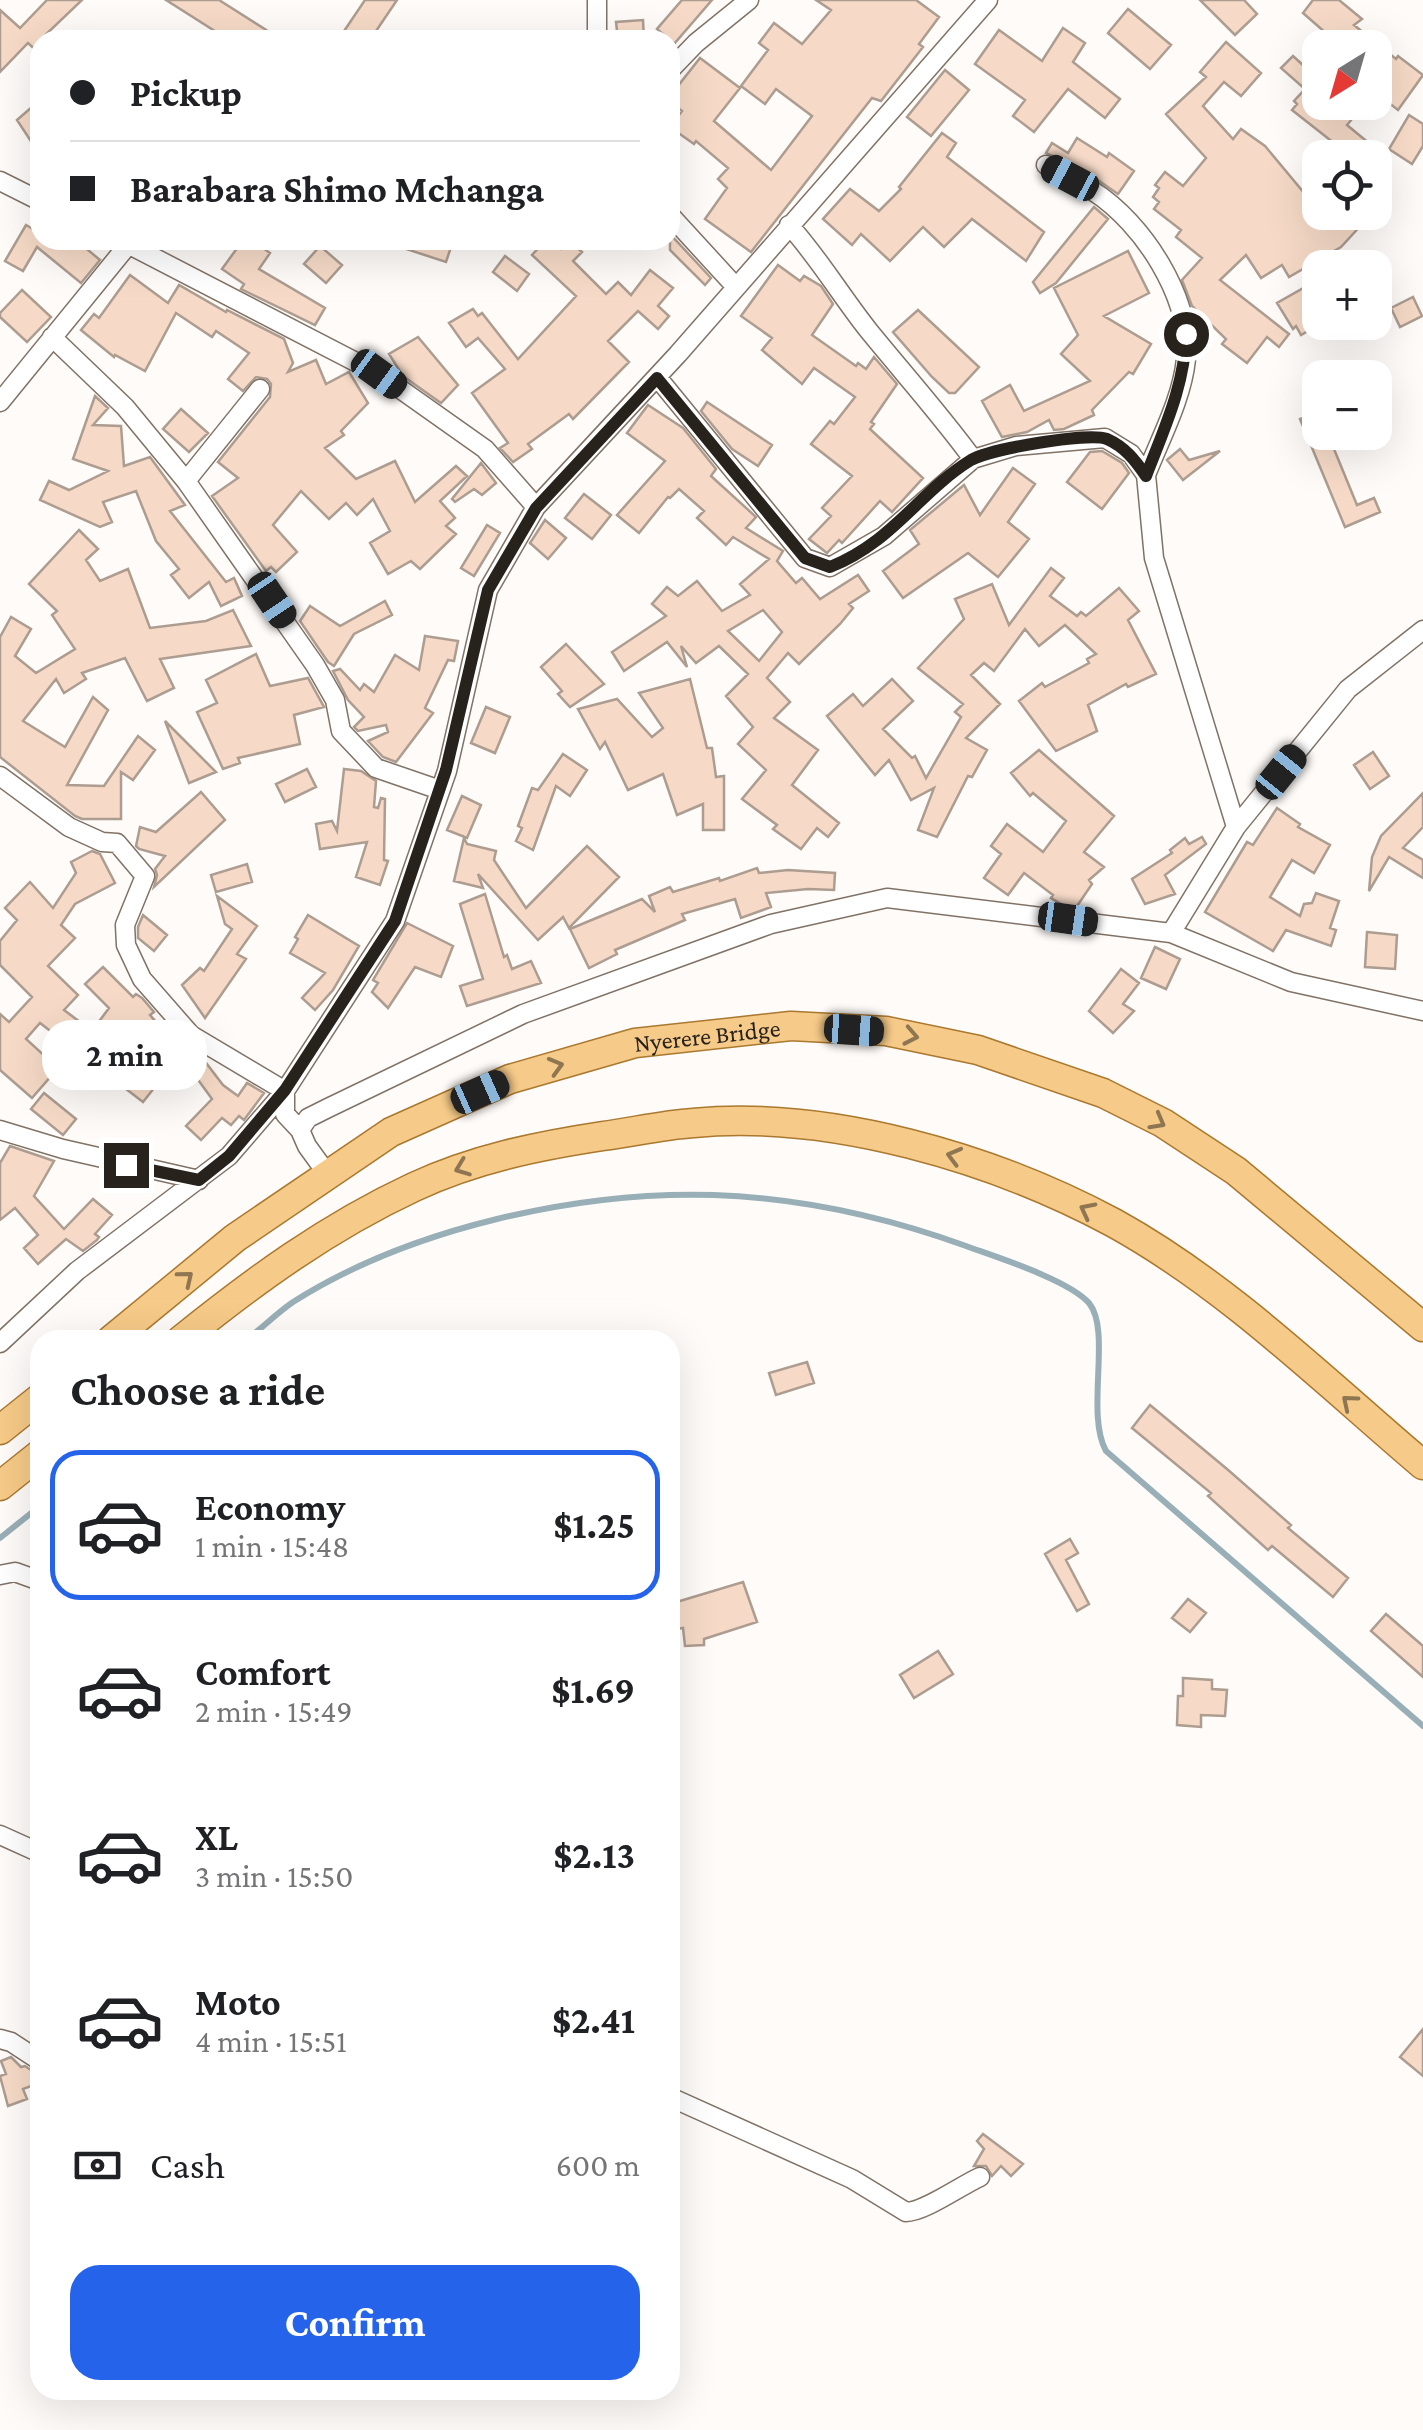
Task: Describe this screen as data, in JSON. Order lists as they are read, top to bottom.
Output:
{
  "streets": {
    "main road": ["Nyerere Bridge"]
  },
  "one_way": ["Nyerere Bridge"],
  "north": "bottom left",
  "page": {
    "map_buttons": ["+", "−"],
    "banner": ["Pickup", "Barabara Shimo Mchanga"],
    "bubble": "2 min",
    "heading": "Choose a ride",
    "list": [
      {
        "name": "Economy",
        "note": "1 min · 15:48",
        "value": "$1.25"
      },
      {
        "name": "Comfort",
        "note": "2 min · 15:49",
        "value": "$1.69"
      },
      {
        "name": "XL",
        "note": "3 min · 15:50",
        "value": "$2.13"
      },
      {
        "name": "Moto",
        "note": "4 min · 15:51",
        "value": "$2.41"
      }
    ],
    "pay": ["Cash", "600 m"],
    "buttons": "Confirm"
  }
}
